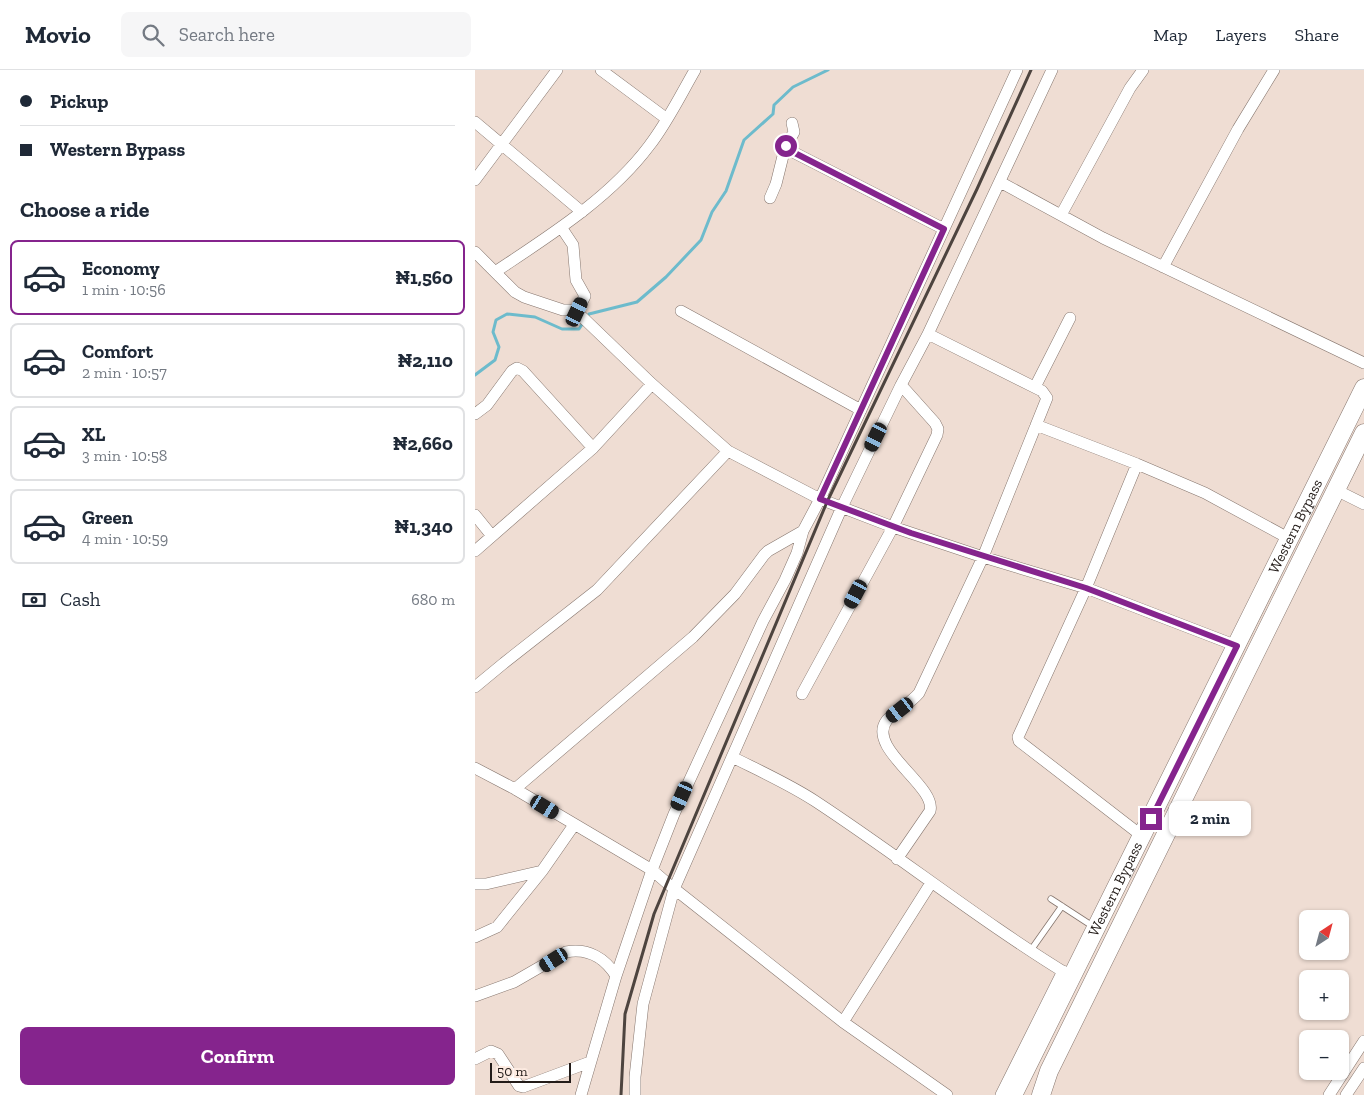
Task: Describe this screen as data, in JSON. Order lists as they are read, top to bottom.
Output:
{
  "streets": {
    "main road": ["Western Bypass"]
  },
  "scale_bar": "50 m",
  "north": "top right",
  "page": {
    "header": "Movio",
    "search": "Search here",
    "nav": ["Map", "Layers", "Share"],
    "banner": ["Pickup", "Western Bypass"],
    "heading": "Choose a ride",
    "list": [
      {
        "name": "Economy",
        "note": "1 min · 10:56",
        "value": "₦1,560"
      },
      {
        "name": "Comfort",
        "note": "2 min · 10:57",
        "value": "₦2,110"
      },
      {
        "name": "XL",
        "note": "3 min · 10:58",
        "value": "₦2,660"
      },
      {
        "name": "Green",
        "note": "4 min · 10:59",
        "value": "₦1,340"
      }
    ],
    "pay": ["Cash", "680 m"],
    "bubble": "2 min",
    "map_buttons": ["+", "−"],
    "buttons": "Confirm",
    "scale": "50 m"
  }
}
